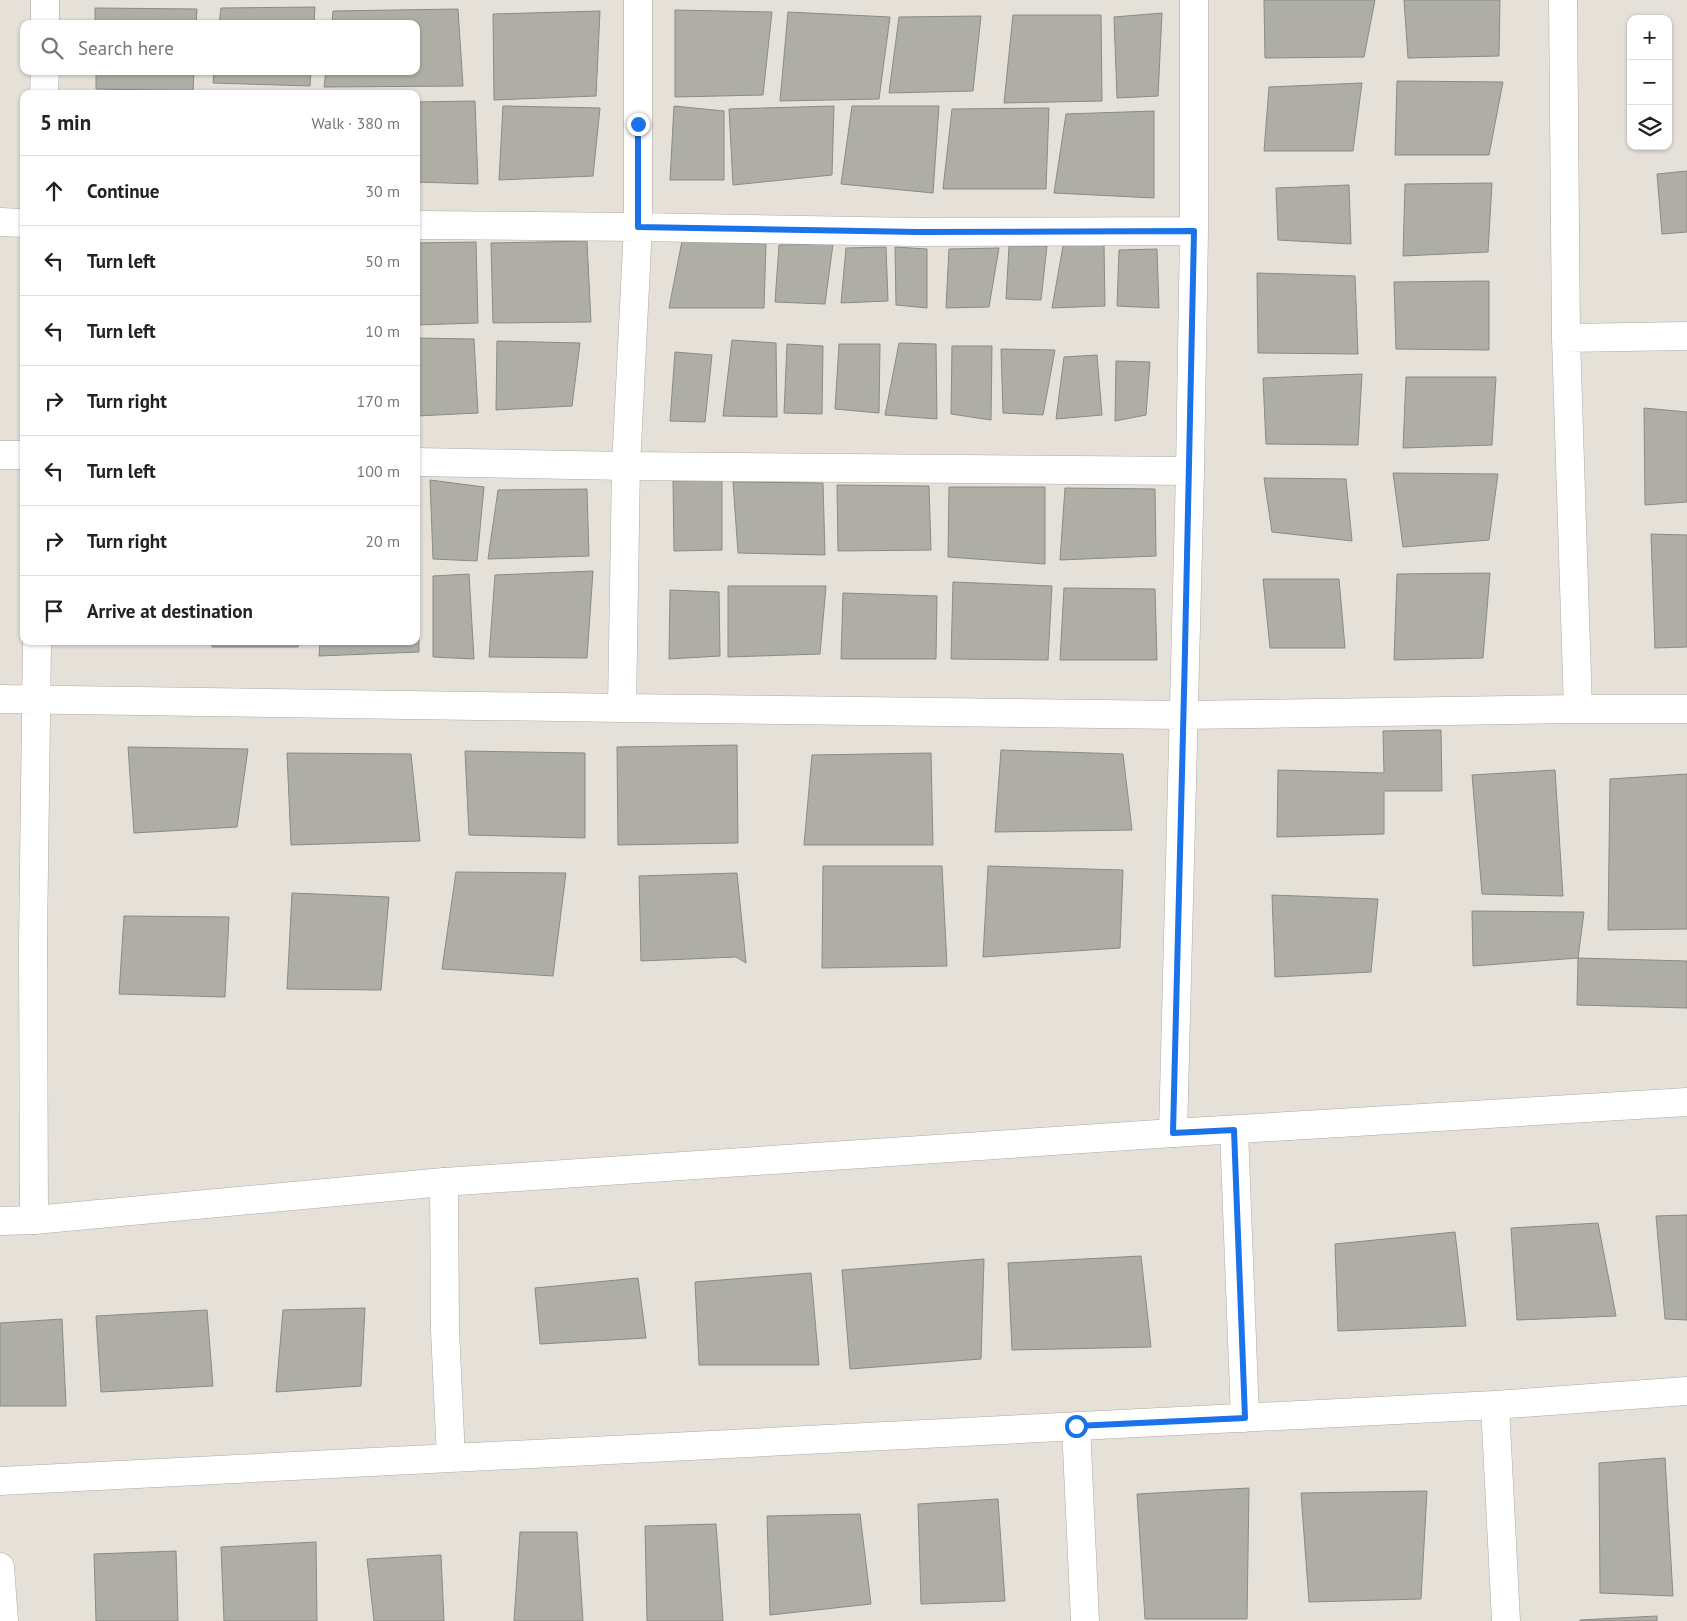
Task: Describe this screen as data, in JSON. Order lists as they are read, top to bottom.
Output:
{
  "page": {
    "map_buttons": ["+", "−"],
    "search": "Search here",
    "heading": ["5 min", "Walk · 380 m"],
    "list": [
      ["Continue", "30 m"],
      ["Turn left", "50 m"],
      ["Turn left", "10 m"],
      ["Turn right", "170 m"],
      ["Turn left", "100 m"],
      ["Turn right", "20 m"],
      "Arrive at destination"
    ]
  }
}
